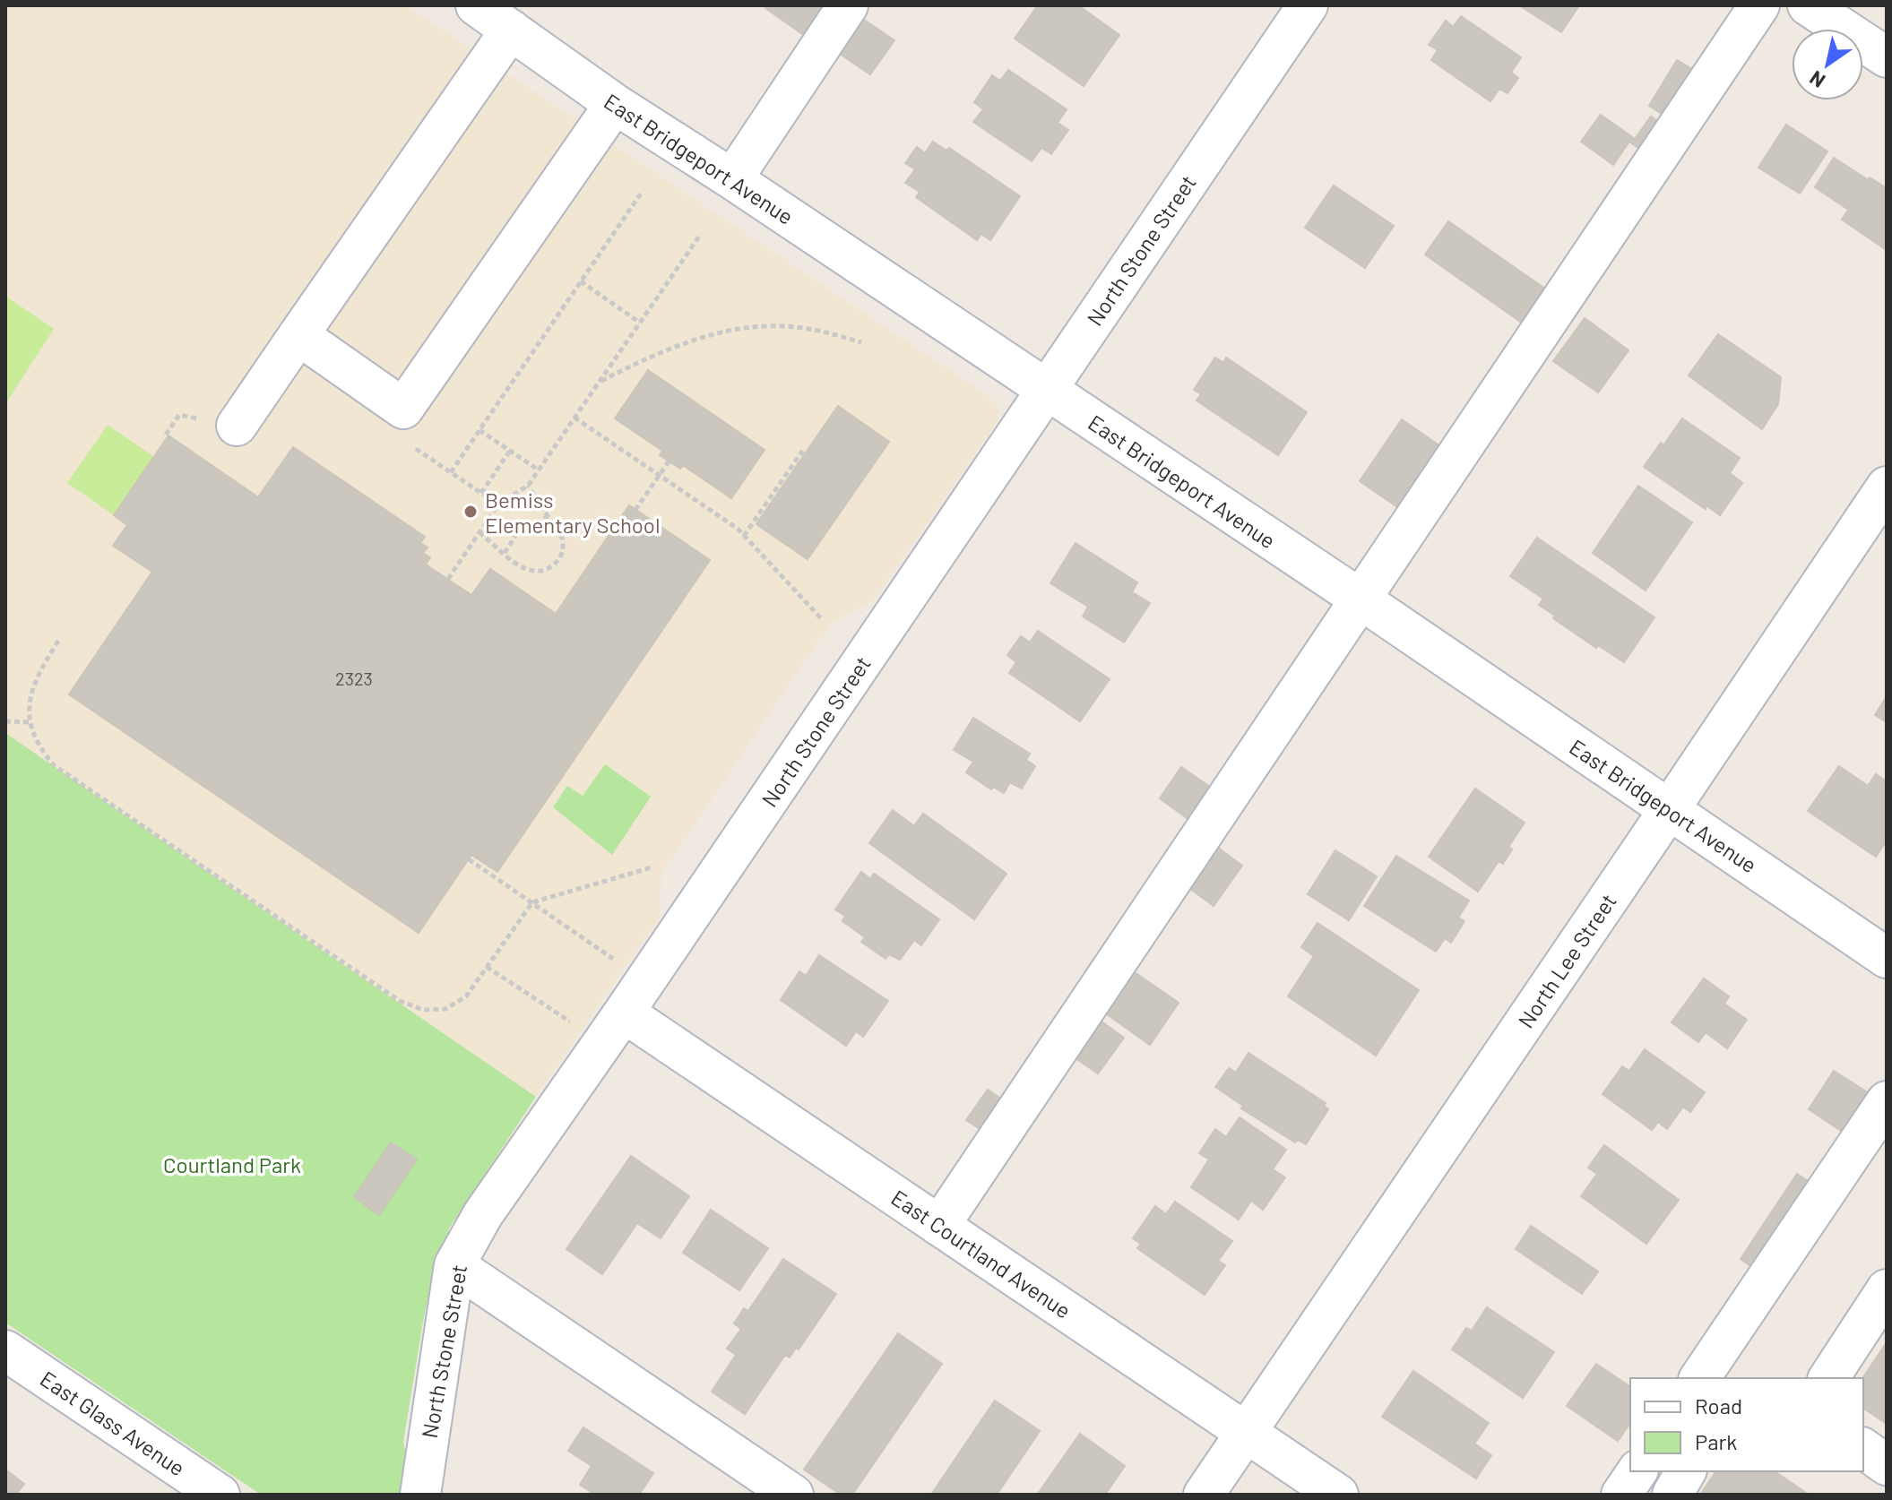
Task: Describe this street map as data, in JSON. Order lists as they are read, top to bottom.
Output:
{
  "streets": {
    "street": [
      "East Bridgeport Avenue",
      "North Stone Street",
      "North Lee Street",
      "East Courtland Avenue",
      "East Glass Avenue"
    ]
  },
  "crossings": [
    ["East Bridgeport Avenue", "North Stone Street"],
    ["East Bridgeport Avenue", "North Lee Street"],
    ["North Stone Street", "East Courtland Avenue"],
    ["North Lee Street", "East Courtland Avenue"]
  ],
  "parks": ["Courtland Park"],
  "places": ["Bemiss Elementary School"],
  "house_numbers": ["2323"],
  "legend": ["Road", "Park"],
  "north": "bottom left"
}
